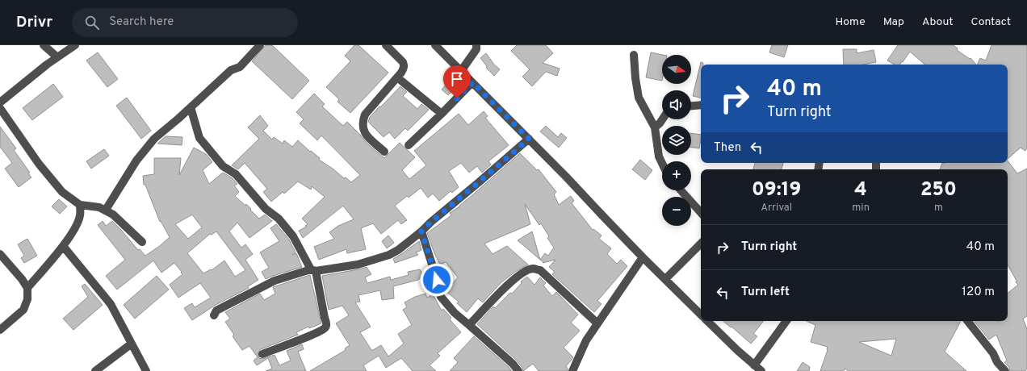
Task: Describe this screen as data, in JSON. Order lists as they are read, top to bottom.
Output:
{
  "north": "right",
  "page": {
    "header": "Drivr",
    "search": "Search here",
    "nav": [
      "Home",
      "Map",
      "About",
      "Contact"
    ],
    "map_buttons": ["+", "−"],
    "turn": ["40 m", "Turn right"],
    "then": "Then",
    "eta": [
      "09:19",
      "Arrival",
      "4",
      "min",
      "250",
      "m"
    ],
    "list": [
      {
        "name": "Turn right",
        "value": "40 m"
      },
      {
        "name": "Turn left",
        "value": "120 m"
      }
    ]
  }
}
